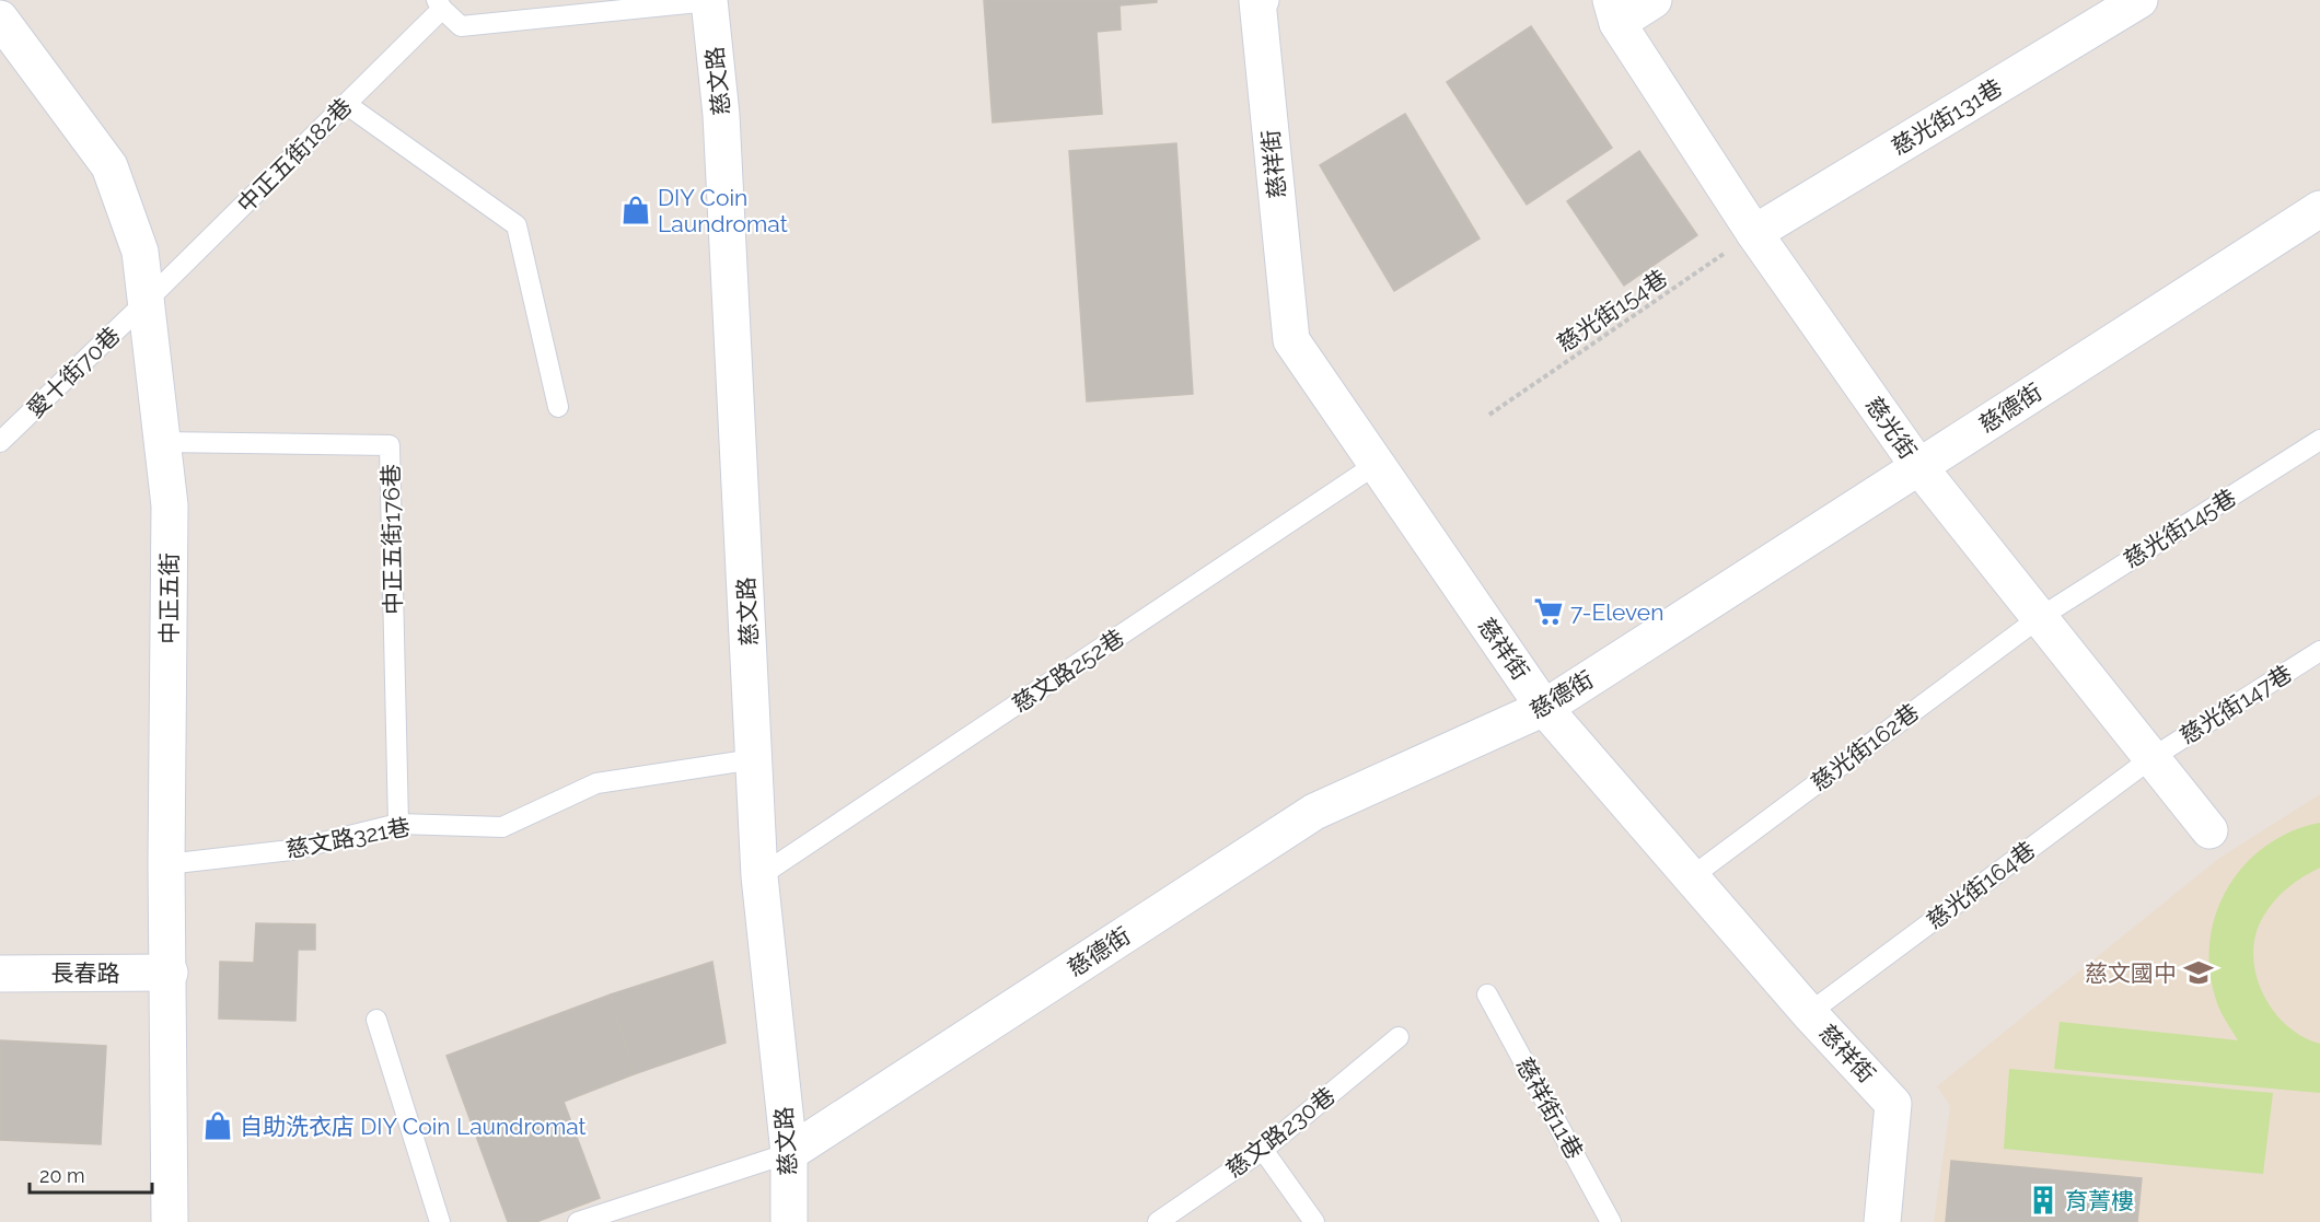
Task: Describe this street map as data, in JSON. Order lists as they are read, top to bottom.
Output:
{
  "streets": {
    "street": [
      "慈文路",
      "慈光街131巷",
      "慈祥街",
      "慈德街",
      "慈光街",
      "中正五街",
      "長春路"
    ],
    "lane": [
      "中正五街182巷",
      "愛十街70巷",
      "慈光街145巷",
      "中正五街176巷",
      "慈文路252巷",
      "慈光街147巷",
      "慈光街162巷",
      "慈文路321巷",
      "慈光街164巷",
      "慈祥街11巷",
      "慈文路230巷"
    ],
    "path": ["慈光街154巷"]
  },
  "crossings": [
    ["慈文路", "中正五街182巷"],
    ["慈文路", "慈德街"],
    ["慈文路", "慈文路252巷"],
    ["慈文路", "慈文路321巷"],
    ["慈光街131巷", "慈光街154巷"],
    ["慈光街131巷", "慈光街"],
    ["中正五街182巷", "愛十街70巷"],
    ["中正五街182巷", "中正五街"],
    ["慈祥街", "慈德街"],
    ["慈祥街", "慈文路252巷"],
    ["慈祥街", "慈光街162巷"],
    ["慈祥街", "慈光街164巷"],
    ["慈光街154巷", "慈光街"],
    ["愛十街70巷", "中正五街"],
    ["慈德街", "慈光街"],
    ["慈光街", "慈光街145巷"],
    ["慈光街", "慈光街147巷"],
    ["慈光街", "慈光街162巷"],
    ["慈光街", "慈光街164巷"],
    ["慈光街145巷", "慈光街162巷"],
    ["中正五街176巷", "中正五街"],
    ["中正五街176巷", "慈文路321巷"],
    ["中正五街", "慈文路321巷"],
    ["中正五街", "長春路"],
    ["慈光街147巷", "慈光街164巷"]
  ],
  "places": {
    "shop": ["DIY Coin Laundromat", "自助洗衣店 DIY Coin Laundromat"],
    "supermarket": ["7-Eleven"],
    "school or university": ["慈文國中"],
    "building": ["育菁樓"]
  },
  "scale_bar": "20 m"
}
